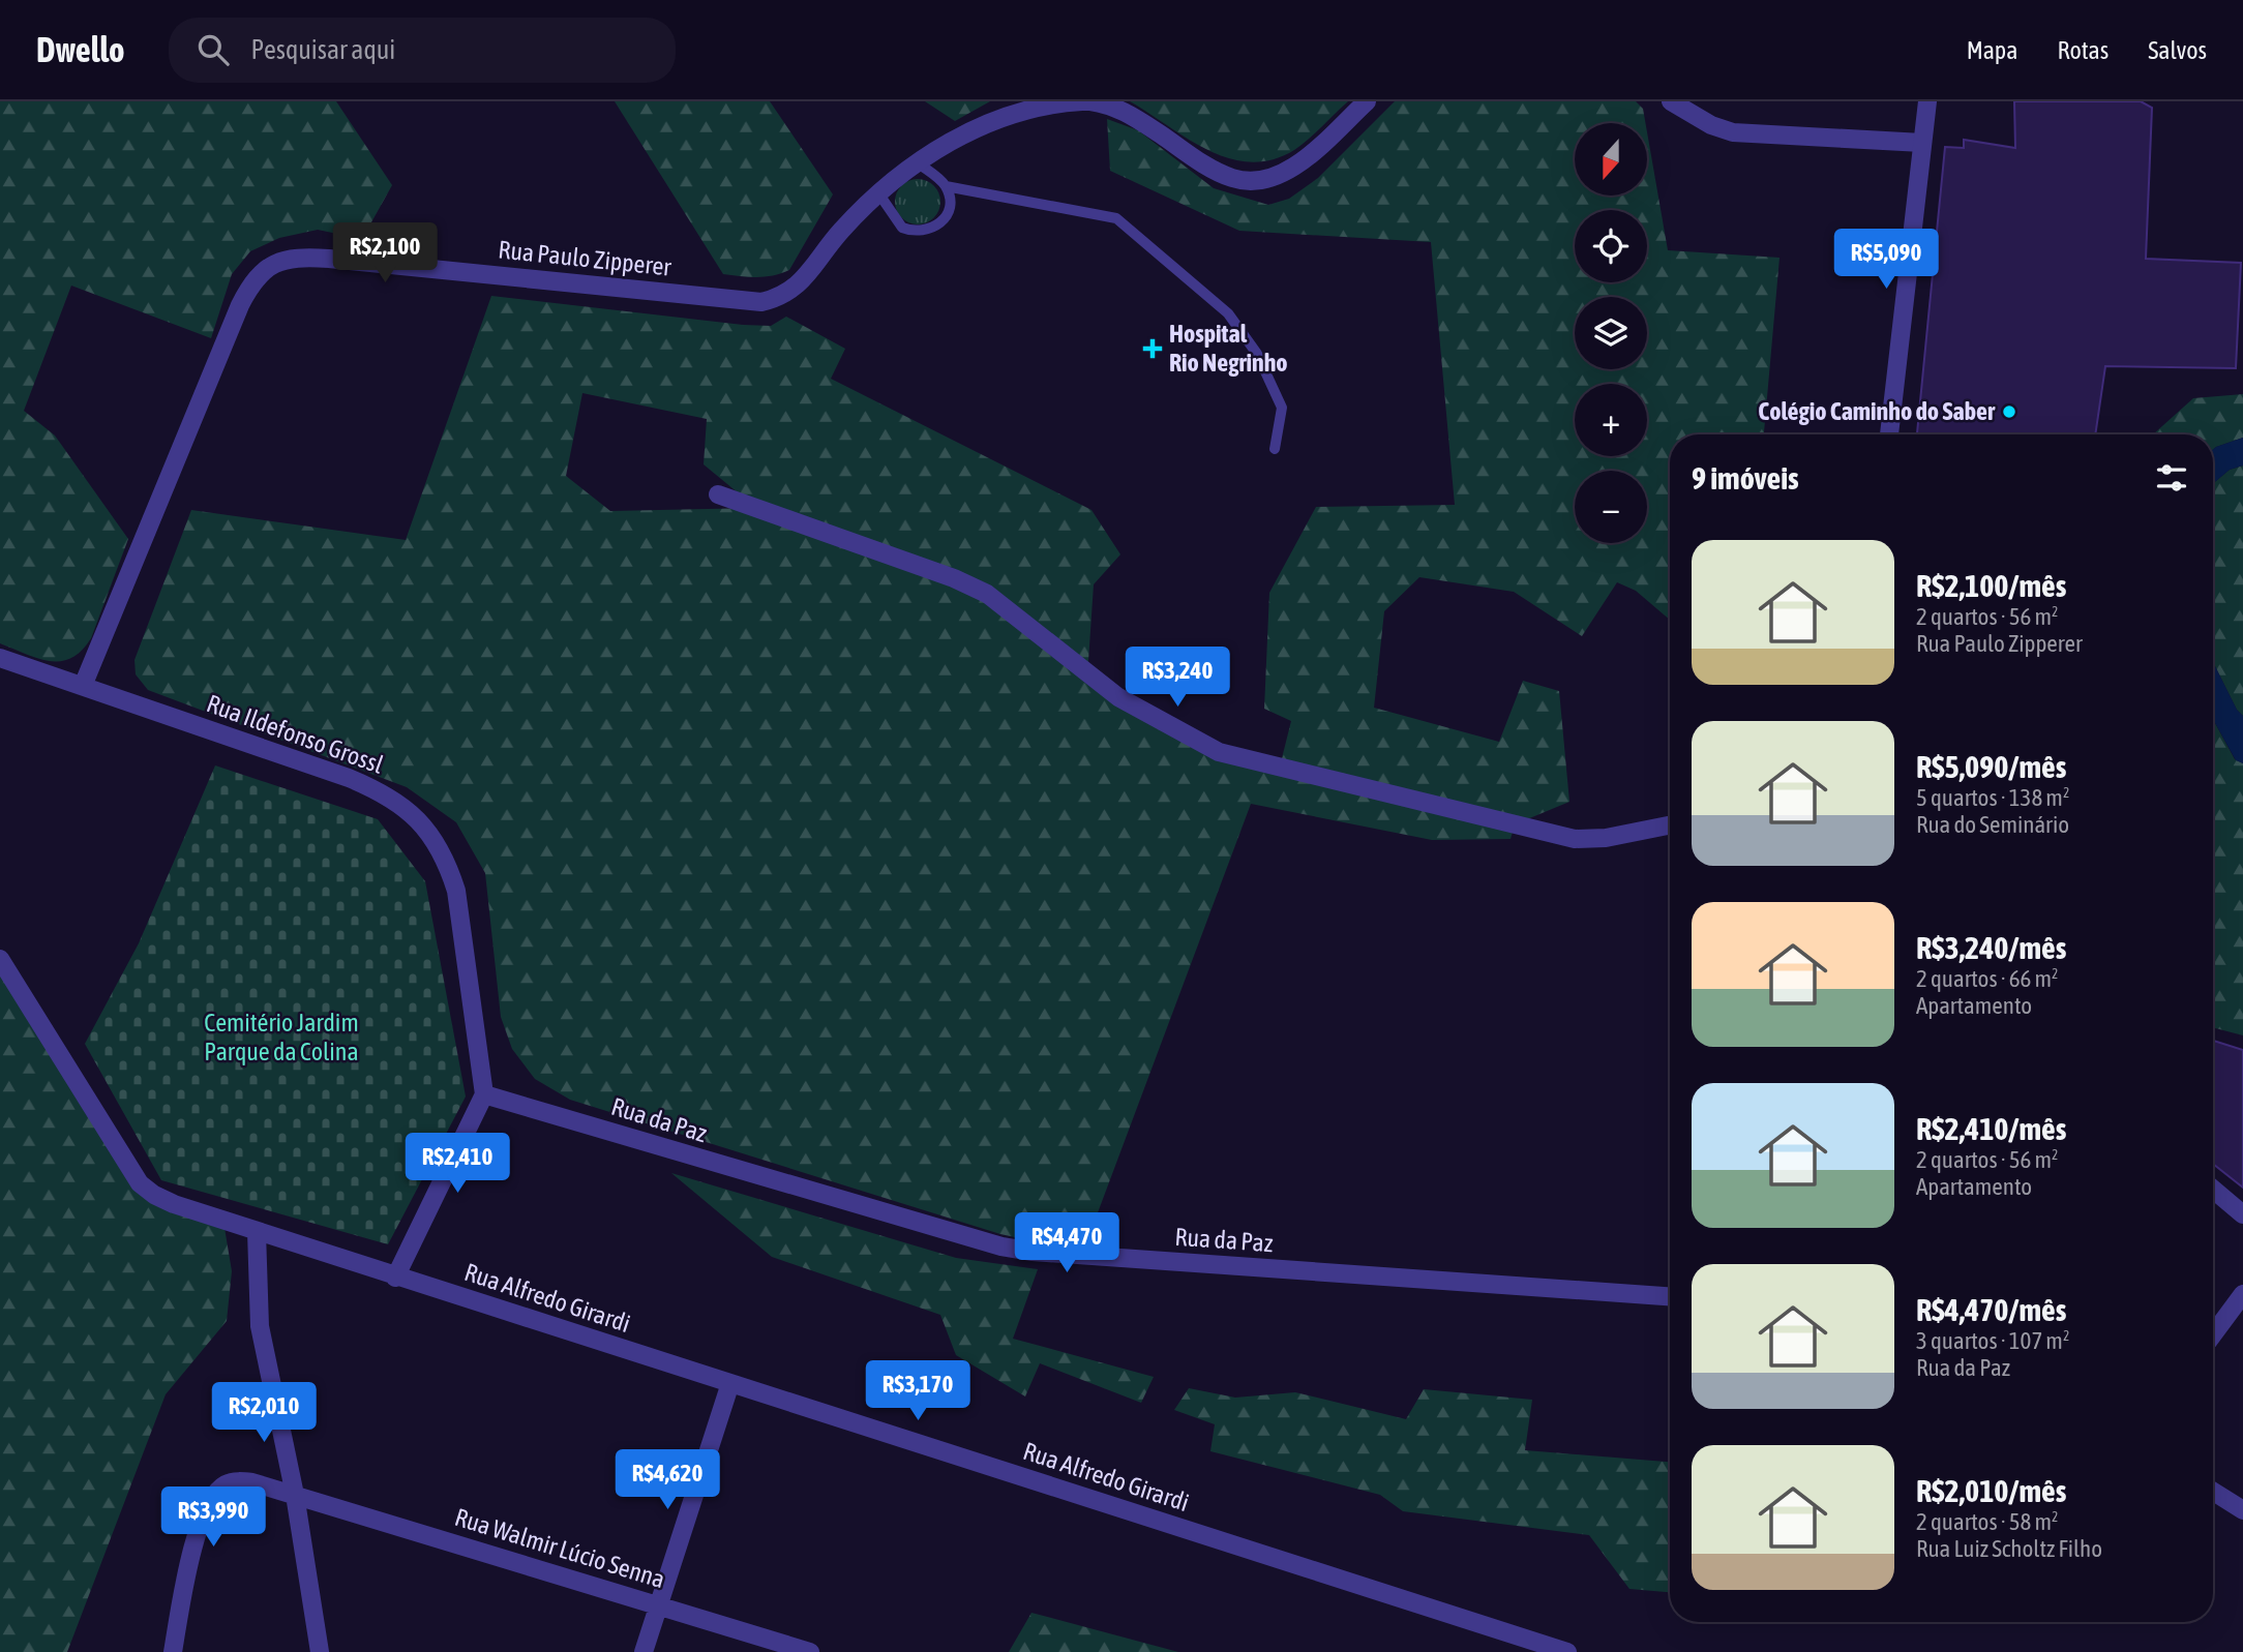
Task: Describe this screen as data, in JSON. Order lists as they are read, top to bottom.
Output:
{
  "streets": {
    "street": [
      "Rua Paulo Zipperer",
      "Rua Ildefonso Grossl",
      "Rua da Paz",
      "Rua Alfredo Girardi",
      "Rua Walmir Lúcio Senna"
    ]
  },
  "crossings": [
    ["Rua Paulo Zipperer", "Rua Ildefonso Grossl"],
    ["Rua Ildefonso Grossl", "Rua da Paz"]
  ],
  "parks": ["Cemitério Jardim Parque da Colina"],
  "places": {
    "health": ["Hospital Rio Negrinho"],
    "other": ["Colégio Caminho do Saber"]
  },
  "north": "bottom",
  "page": {
    "header": "Dwello",
    "search": "Pesquisar aqui",
    "nav": ["Mapa", "Rotas", "Salvos"],
    "map_buttons": ["+", "−"],
    "price": [
      "R$2,100",
      "R$5,090",
      "R$3,240",
      "R$2,410",
      "R$4,470",
      "R$3,170",
      "R$2,010",
      "R$4,620",
      "R$3,990"
    ],
    "heading": "9 imóveis",
    "list": [
      {
        "name": "R$2,100/mês",
        "note": "2 quartos · 56 m² · Rua Paulo Zipperer"
      },
      {
        "name": "R$5,090/mês",
        "note": "5 quartos · 138 m² · Rua do Seminário"
      },
      {
        "name": "R$3,240/mês",
        "note": "2 quartos · 66 m² · Apartamento"
      },
      {
        "name": "R$2,410/mês",
        "note": "2 quartos · 56 m² · Apartamento"
      },
      {
        "name": "R$4,470/mês",
        "note": "3 quartos · 107 m² · Rua da Paz"
      },
      {
        "name": "R$2,010/mês",
        "note": "2 quartos · 58 m² · Rua Luiz Scholtz Filho"
      }
    ]
  }
}
